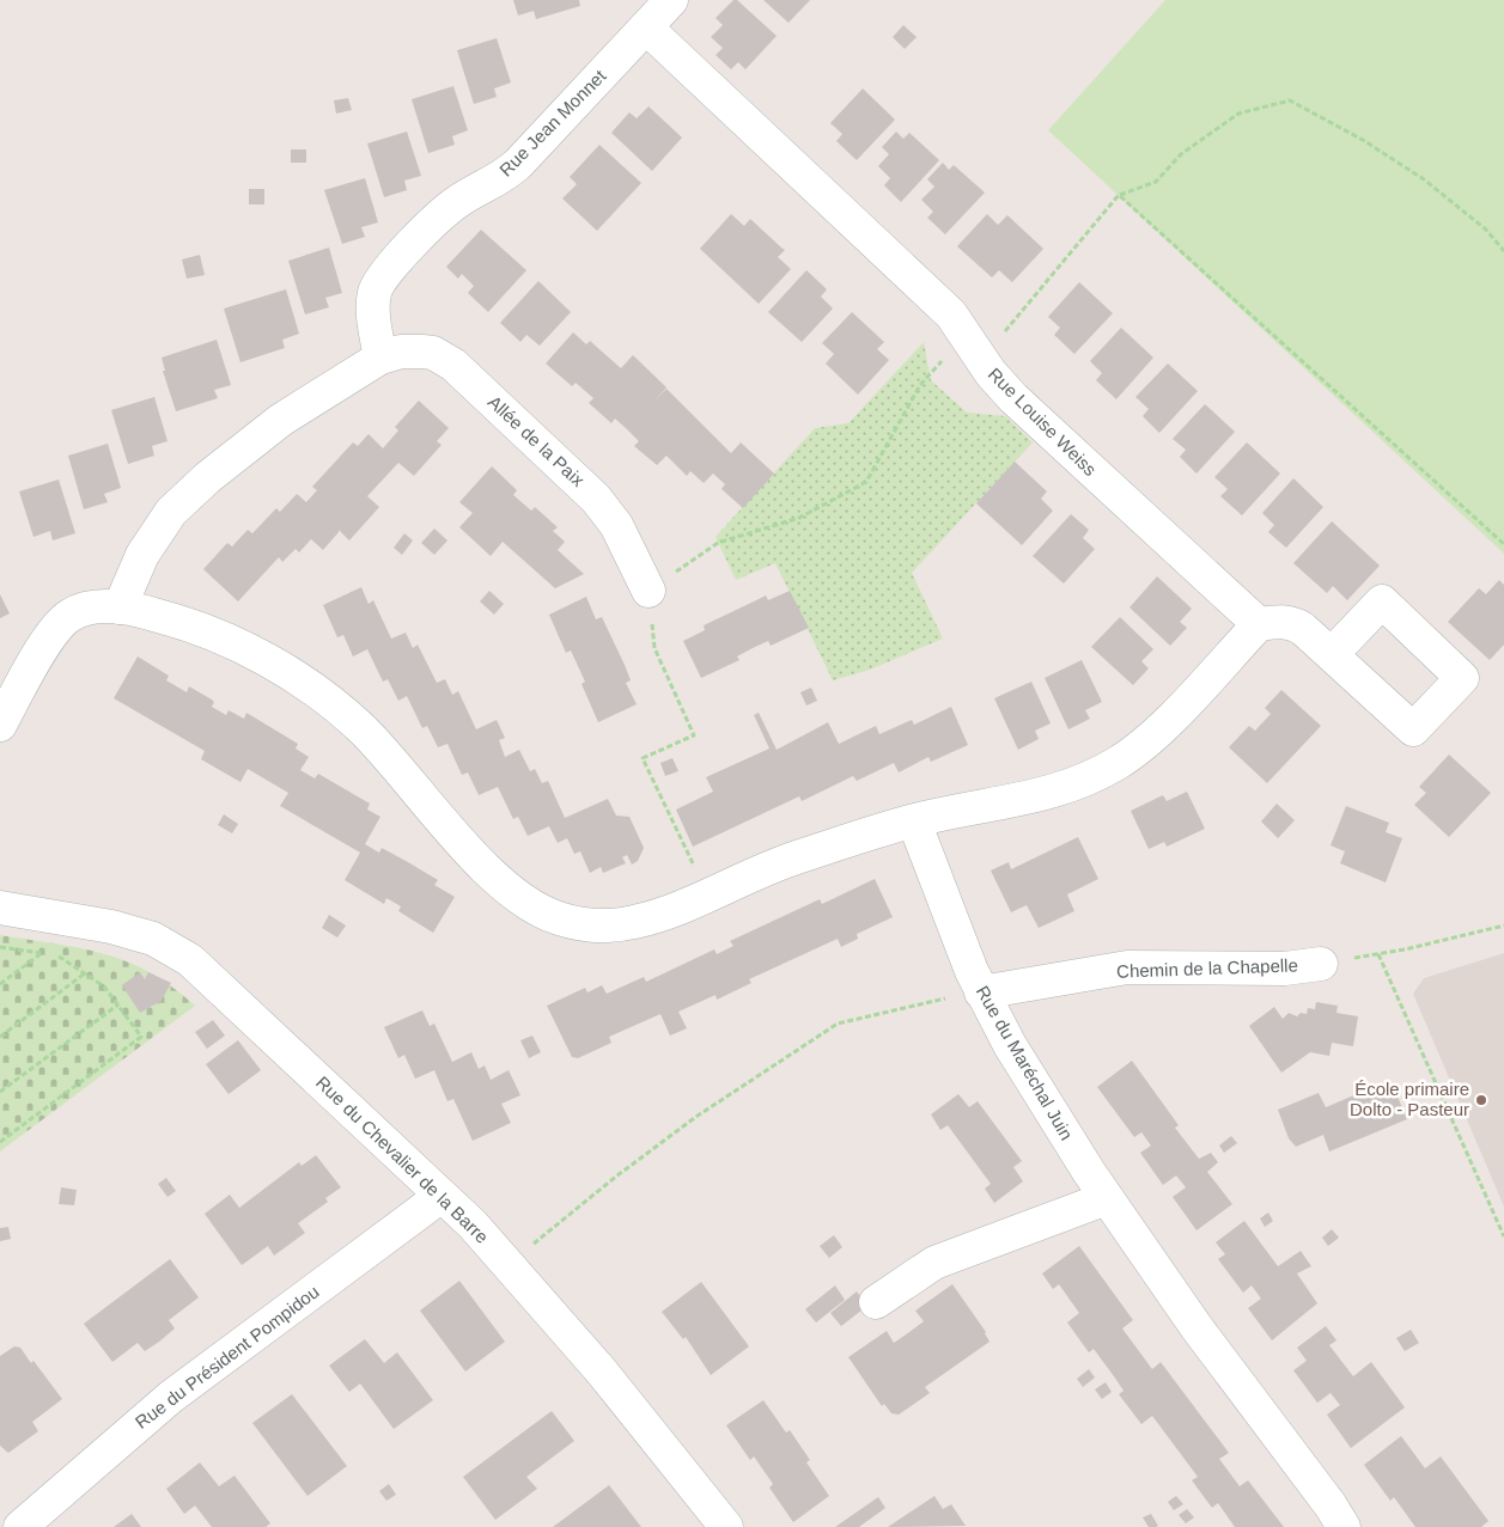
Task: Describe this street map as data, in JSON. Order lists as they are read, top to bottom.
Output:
{
  "streets": {
    "street": [
      "Rue Jean Monnet",
      "Rue Louise Weiss",
      "Allée de la Paix",
      "Chemin de la Chapelle",
      "Rue du Maréchal Juin",
      "Rue du Chevalier de la Barre",
      "Rue du Président Pompidou"
    ]
  },
  "crossings": [
    ["Rue Jean Monnet", "Rue Louise Weiss"],
    ["Rue Jean Monnet", "Allée de la Paix"],
    ["Chemin de la Chapelle", "Rue du Maréchal Juin"],
    ["Rue du Chevalier de la Barre", "Rue du Président Pompidou"]
  ],
  "places": ["École primaire Dolto - Pasteur"]
}
